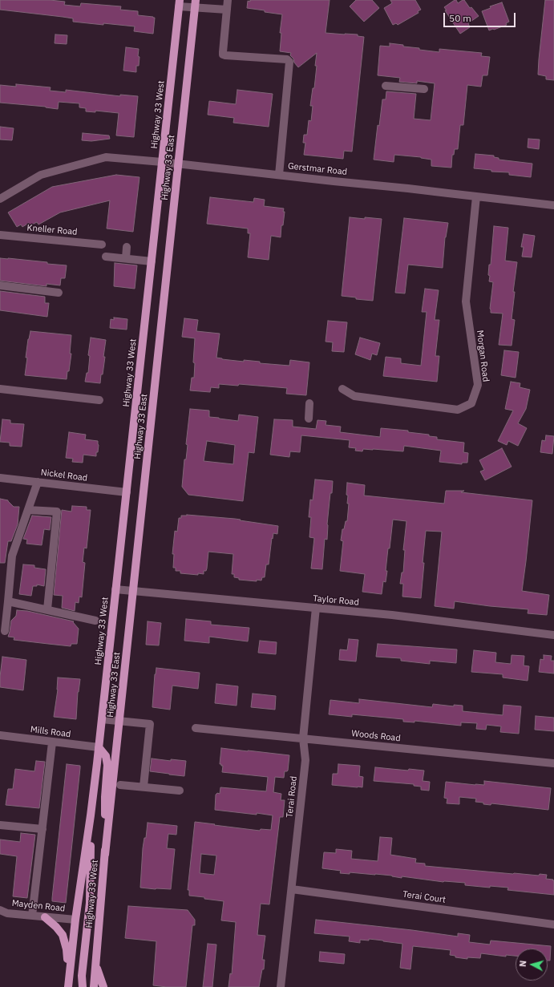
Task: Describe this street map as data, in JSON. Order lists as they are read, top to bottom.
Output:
{
  "streets": {
    "main road": ["Highway 33 West", "Highway 33 East"],
    "street": [
      "Gerstmar Road",
      "Kneller Road",
      "Morgan Road",
      "Nickel Road",
      "Taylor Road",
      "Mills Road",
      "Woods Road",
      "Terai Road",
      "Terai Court",
      "Mayden Road"
    ]
  },
  "crossings": [
    ["Highway 33 West", "Highway 33 East"],
    ["Highway 33 West", "Gerstmar Road"],
    ["Highway 33 West", "Nickel Road"],
    ["Highway 33 West", "Taylor Road"],
    ["Highway 33 West", "Mills Road"],
    ["Highway 33 West", "Mayden Road"],
    ["Highway 33 East", "Gerstmar Road"],
    ["Highway 33 East", "Taylor Road"],
    ["Gerstmar Road", "Morgan Road"],
    ["Taylor Road", "Terai Road"],
    ["Woods Road", "Terai Road"],
    ["Terai Road", "Terai Court"]
  ],
  "scale_bar": "50 m",
  "north": "left"
}
